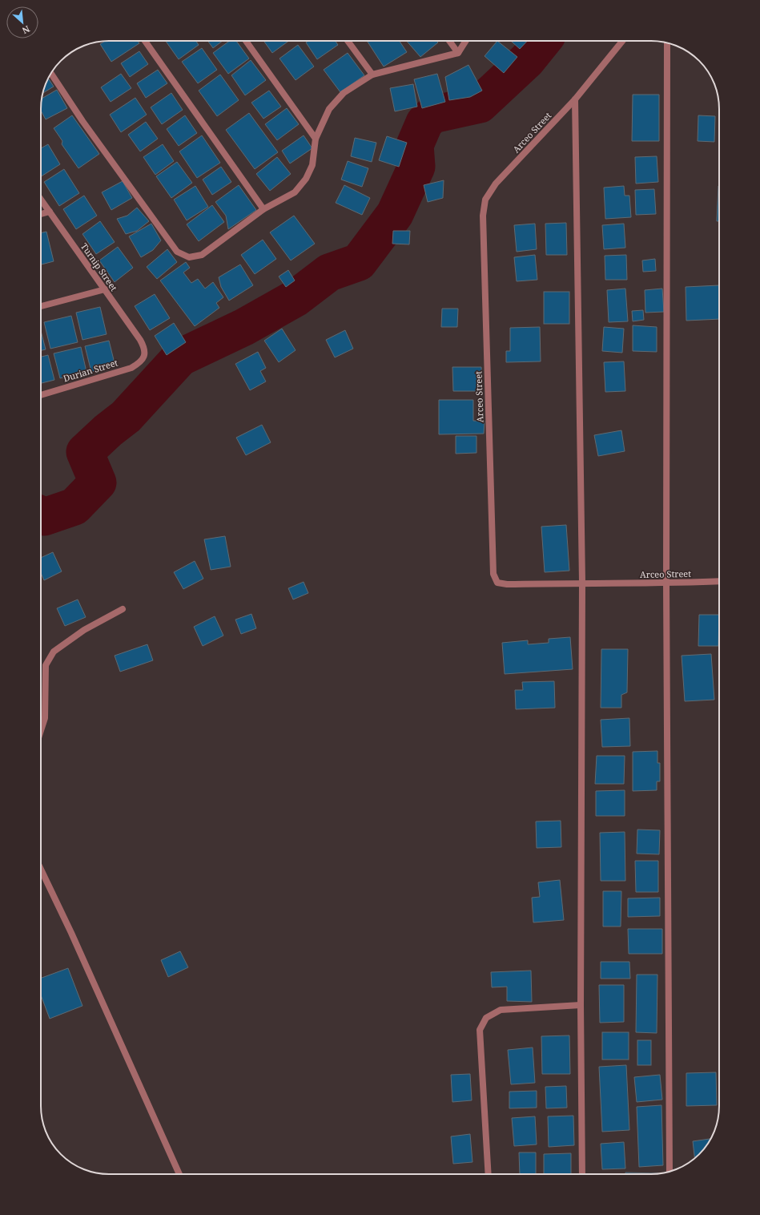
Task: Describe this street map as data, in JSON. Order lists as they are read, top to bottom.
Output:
{
  "streets": {
    "street": ["Arceo Street", "Turnip Street", "Durian Street"]
  },
  "crossings": [
    ["Turnip Street", "Durian Street"]
  ],
  "north": "bottom right"
}
